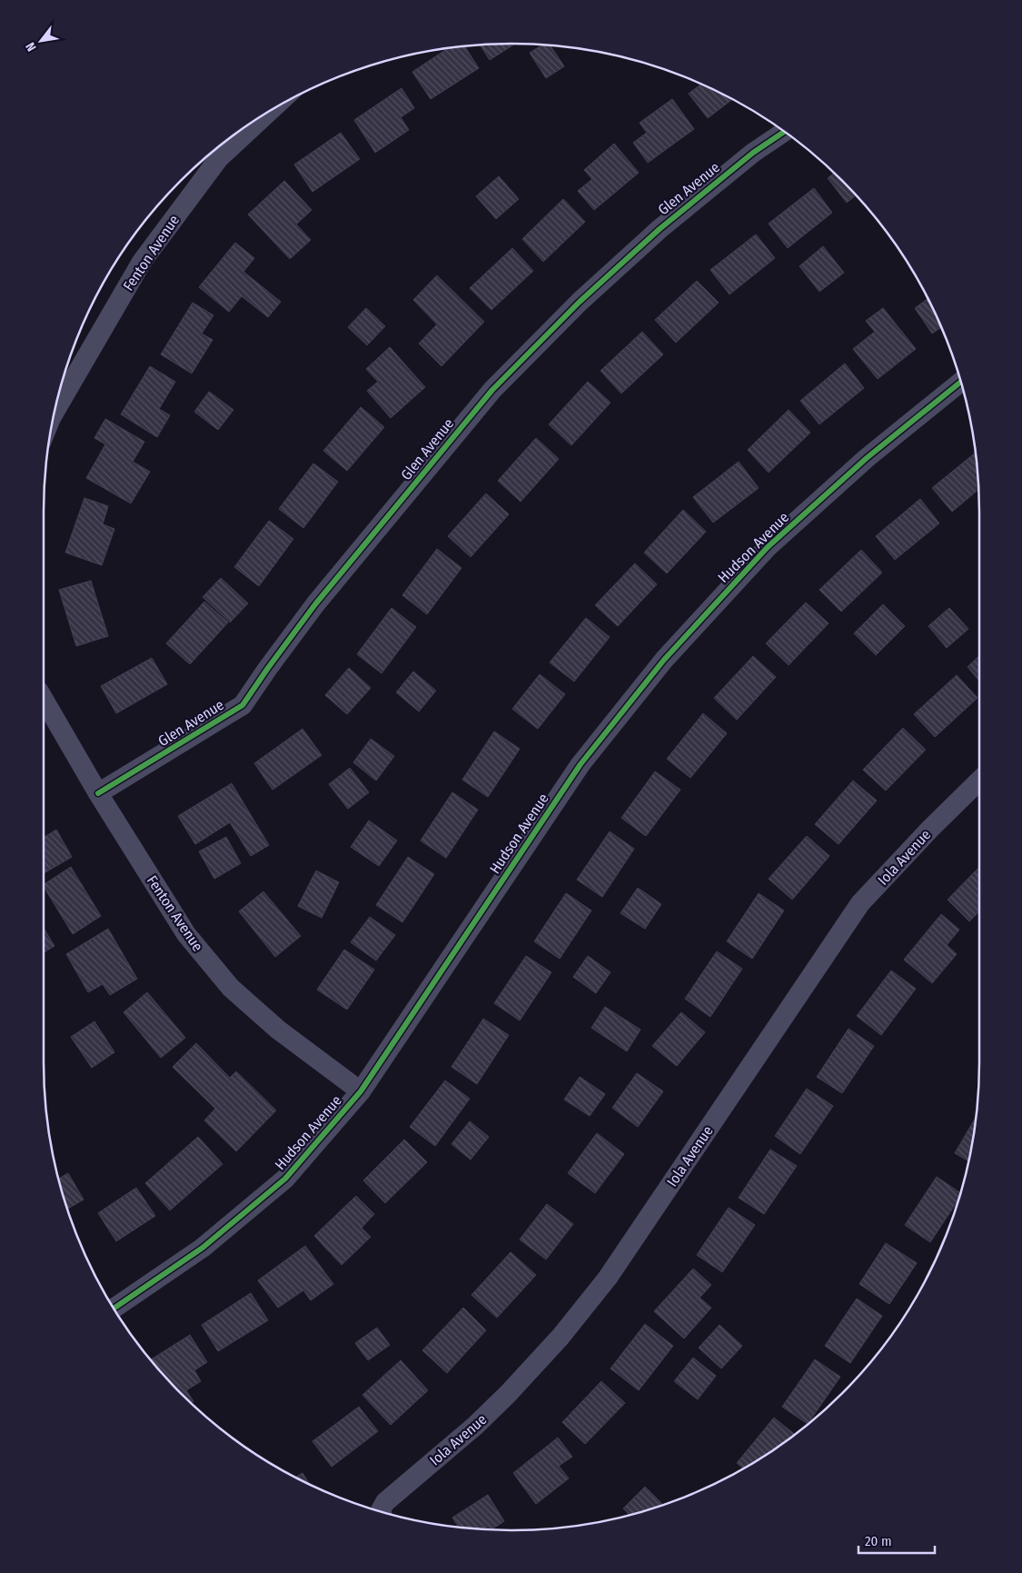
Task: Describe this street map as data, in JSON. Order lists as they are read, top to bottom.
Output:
{
  "streets": {
    "street": [
      "Glen Avenue",
      "Fenton Avenue",
      "Hudson Avenue",
      "Iola Avenue"
    ]
  },
  "crossings": [
    ["Glen Avenue", "Fenton Avenue"],
    ["Fenton Avenue", "Hudson Avenue"]
  ],
  "scale_bar": "20 m",
  "north": "bottom left"
}
